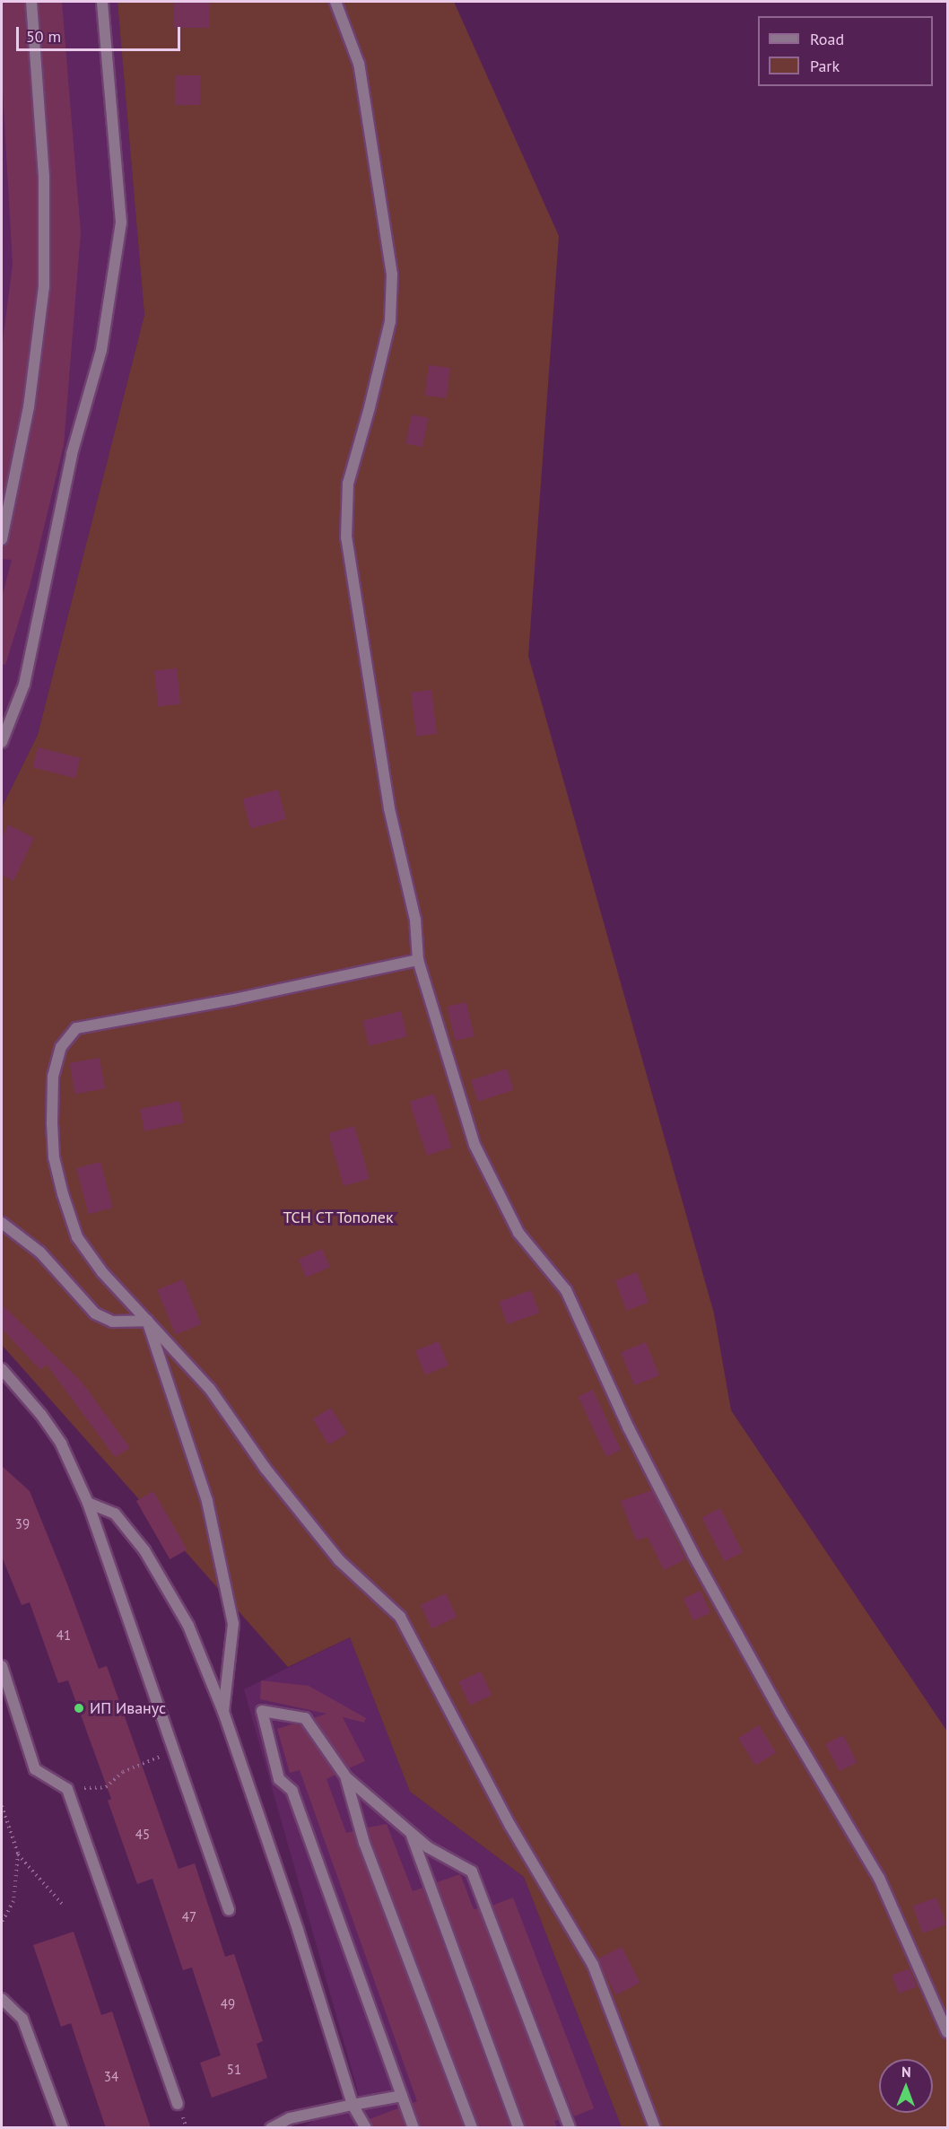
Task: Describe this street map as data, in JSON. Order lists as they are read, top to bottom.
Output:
{
  "parks": ["ТСН СТ Тополек"],
  "places": ["ИП Иванус"],
  "house_numbers": [
    "39",
    "41",
    "45",
    "47",
    "49",
    "51",
    "34"
  ],
  "legend": ["Road", "Park"],
  "scale_bar": "50 m",
  "north": "top"
}
